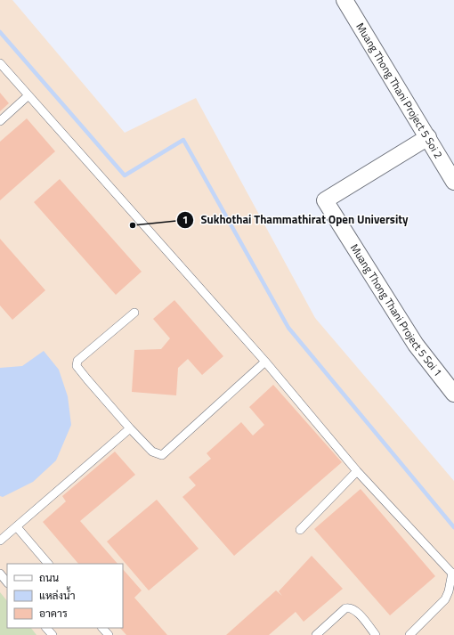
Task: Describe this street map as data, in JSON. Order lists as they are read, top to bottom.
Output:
{
  "streets": {
    "street": ["Muang Thong Thani Project 5 Soi 2", "Muang Thong Thani Project 5 Soi 1"]
  },
  "crossings": [
    ["Muang Thong Thani Project 5 Soi 2", "Muang Thong Thani Project 5 Soi 1"]
  ],
  "places": ["Sukhothai Thammathirat Open University"],
  "legend": ["ถนน", "แหล่งน้ำ", "อาคาร"]
}
